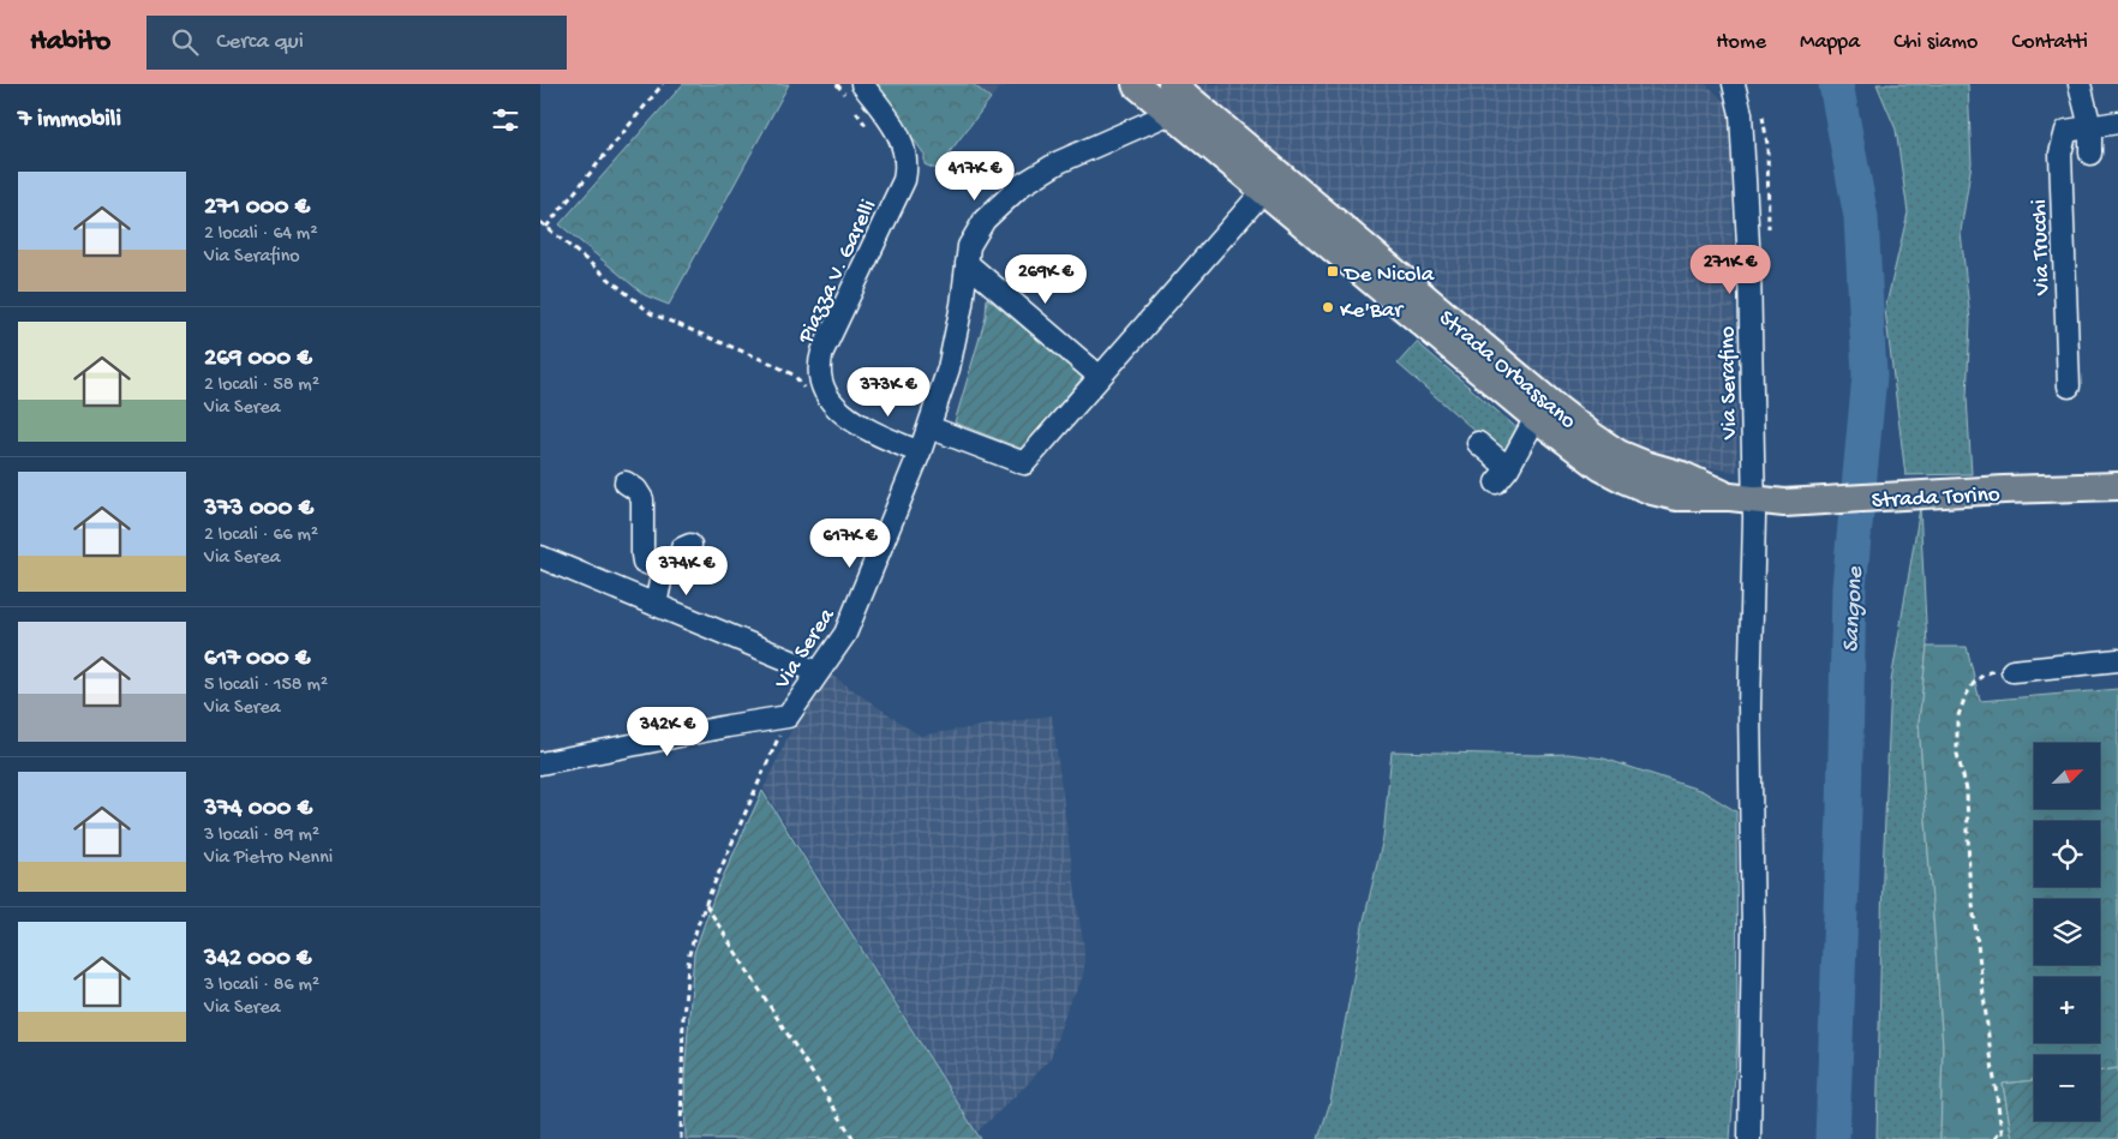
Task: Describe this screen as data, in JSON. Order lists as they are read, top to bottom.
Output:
{
  "streets": {
    "main road": ["Strada Orbassano", "Strada Torino"],
    "street": [
      "Via Trucchi",
      "Piazza V. Garelli",
      "Via Serafino",
      "Via Serea"
    ]
  },
  "crossings": [
    ["Piazza V. Garelli", "Via Serea"],
    ["Strada Orbassano", "Via Serafino"],
    ["Strada Orbassano", "Strada Torino"],
    ["Strada Orbassano", "Via Serea"],
    ["Via Serafino", "Strada Torino"]
  ],
  "water": ["Sangone"],
  "places": {
    "transit": ["De Nicola"],
    "other": ["Ke'Bar"]
  },
  "north": "top right",
  "page": {
    "header": "Habito",
    "search": "Cerca qui",
    "nav": [
      "Home",
      "Mappa",
      "Chi siamo",
      "Contatti"
    ],
    "heading": "7 immobili",
    "price": [
      "417K €",
      "271K €",
      "269K €",
      "373K €",
      "617K €",
      "374K €",
      "342K €"
    ],
    "list": [
      {
        "name": "271 000 €",
        "note": "2 locali · 64 m² · Via Serafino"
      },
      {
        "name": "269 000 €",
        "note": "2 locali · 58 m² · Via Serea"
      },
      {
        "name": "373 000 €",
        "note": "2 locali · 66 m² · Via Serea"
      },
      {
        "name": "617 000 €",
        "note": "5 locali · 158 m² · Via Serea"
      },
      {
        "name": "374 000 €",
        "note": "3 locali · 89 m² · Via Pietro Nenni"
      },
      {
        "name": "342 000 €",
        "note": "3 locali · 86 m² · Via Serea"
      }
    ],
    "map_buttons": ["+", "−"]
  }
}
